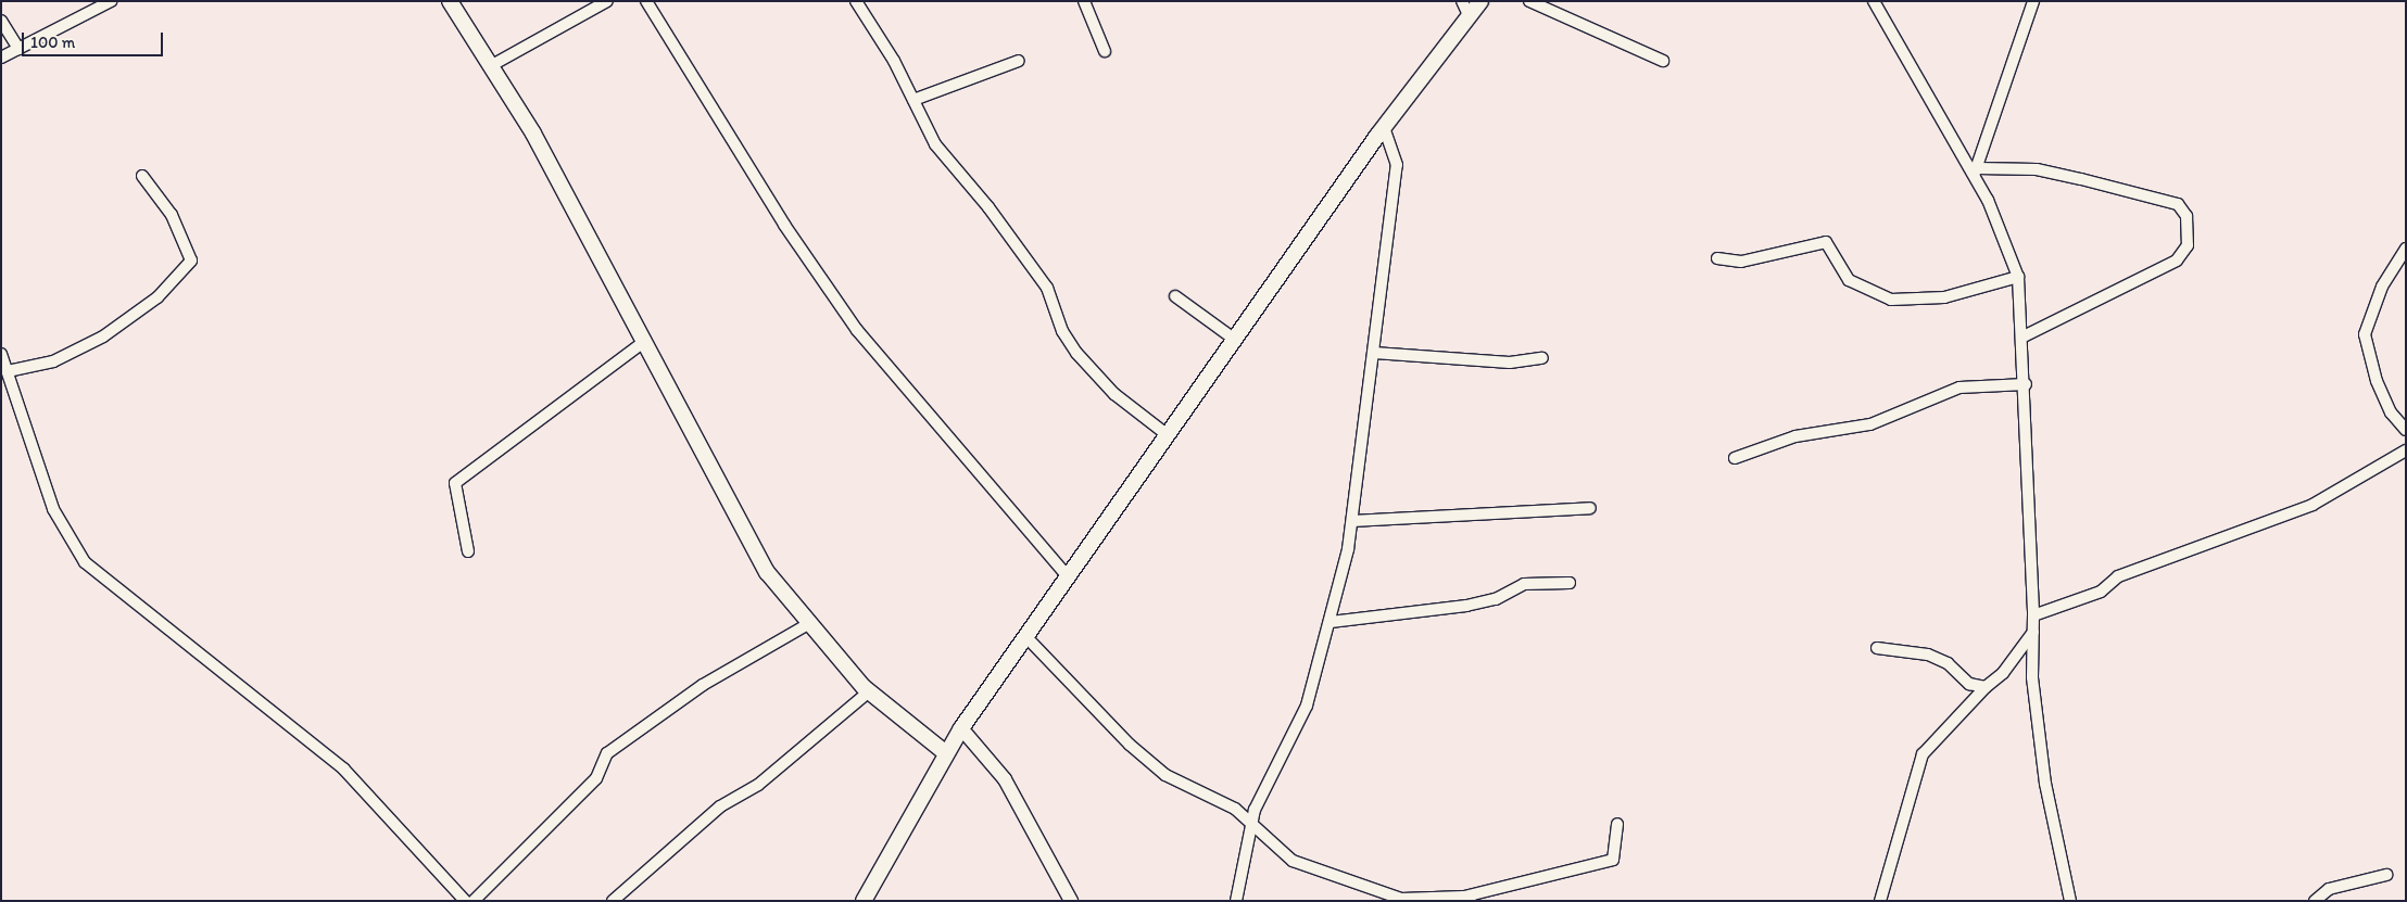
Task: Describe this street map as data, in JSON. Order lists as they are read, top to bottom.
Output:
{
  "scale_bar": "100 m"
}
